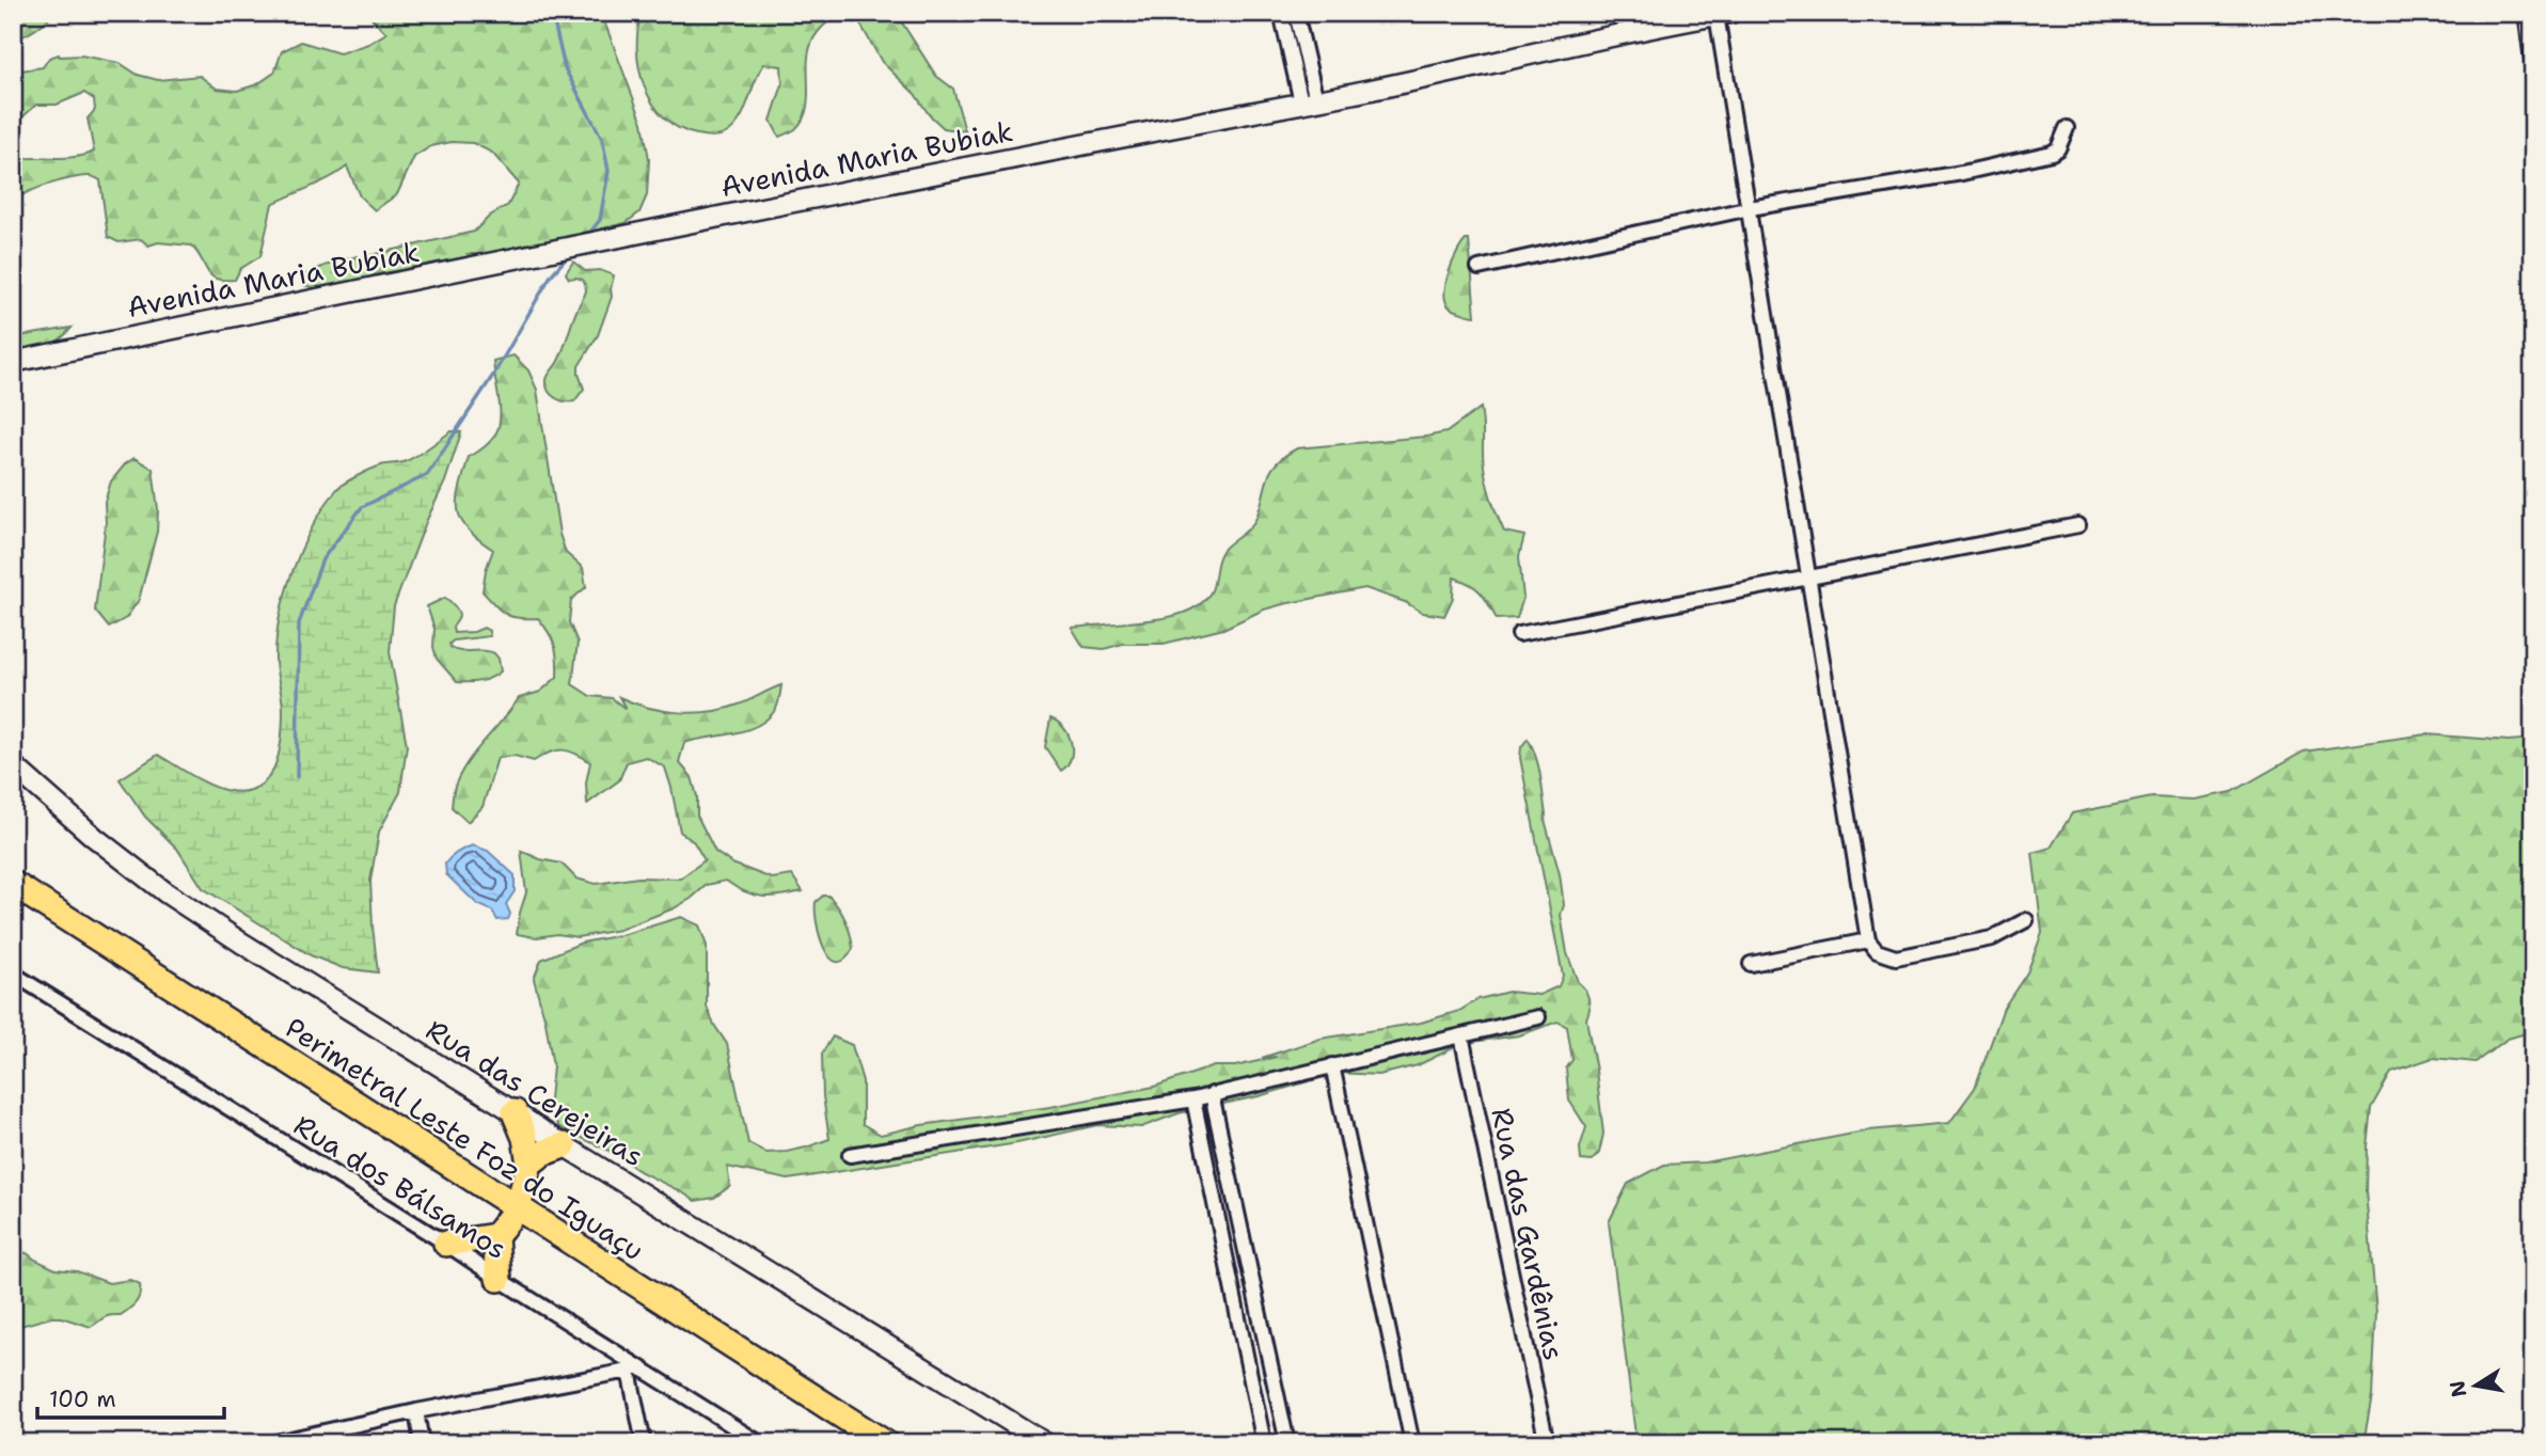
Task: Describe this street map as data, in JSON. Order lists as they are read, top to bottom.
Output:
{
  "streets": {
    "highway": ["Perimetral Leste Foz do Iguaçu"],
    "street": [
      "Avenida Maria Bubiak",
      "Rua das Cerejeiras",
      "Rua dos Bálsamos",
      "Rua das Gardênias"
    ]
  },
  "scale_bar": "100 m",
  "north": "left"
}
